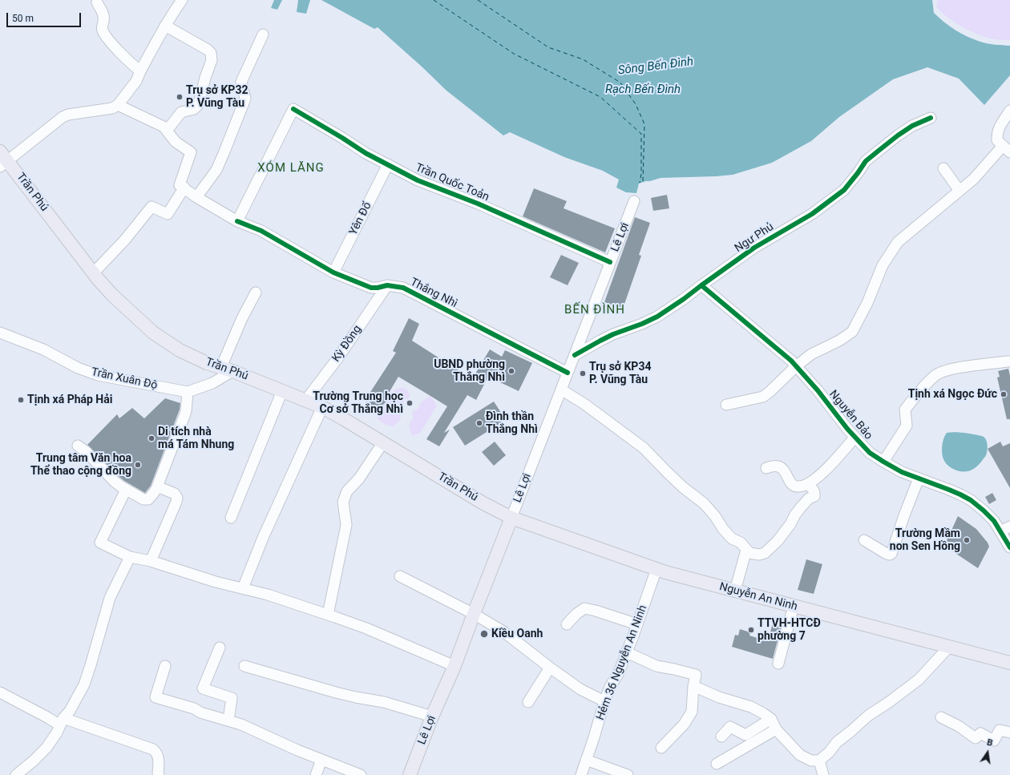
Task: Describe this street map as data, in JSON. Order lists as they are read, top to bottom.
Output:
{
  "streets": {
    "main road": ["Trần Phú", "Lê Lợi", "Nguyễn An Ninh"],
    "street": [
      "Trần Quốc Toản",
      "Yên Đổ",
      "Ngư Phủ",
      "Thắng Nhì",
      "Kỳ Đồng",
      "Trần Xuân Độ",
      "Nguyễn Bảo",
      "Hẻm 36 Nguyễn An Ninh"
    ]
  },
  "crossings": [
    ["Trần Quốc Toản", "Yên Đổ"],
    ["Trần Quốc Toản", "Lê Lợi"],
    ["Trần Quốc Toản", "Thắng Nhì"],
    ["Trần Phú", "Lê Lợi"],
    ["Trần Phú", "Kỳ Đồng"],
    ["Trần Phú", "Nguyễn An Ninh"],
    ["Yên Đổ", "Thắng Nhì"],
    ["Lê Lợi", "Ngư Phủ"],
    ["Lê Lợi", "Thắng Nhì"],
    ["Lê Lợi", "Nguyễn An Ninh"],
    ["Ngư Phủ", "Nguyễn Bảo"],
    ["Thắng Nhì", "Kỳ Đồng"],
    ["Nguyễn An Ninh", "Hẻm 36 Nguyễn An Ninh"]
  ],
  "districts": ["XÓM LĂNG", "BẾN ĐÌNH"],
  "water": ["Sông Bến Đình", "Rạch Bến Đình"],
  "places": [
    "Trụ sở KP32 P. Vũng Tàu",
    "UBND phường Thắng Nhì",
    "Trụ sở KP34 P. Vũng Tàu",
    "Tịnh xá Ngọc Đức",
    "Tịnh xá Pháp Hải",
    "Trường Trung học Cơ sở Thắng Nhì",
    "Đình thần Thắng Nhì",
    "Di tích nhà má Tám Nhung",
    "Trung tâm Văn hoa Thể thao cộng đồng",
    "Trường Mầm non Sen Hồng",
    "TTVH-HTCĐ phường 7",
    "Kiều Oanh"
  ],
  "scale_bar": "50 m",
  "north": "top"
}
